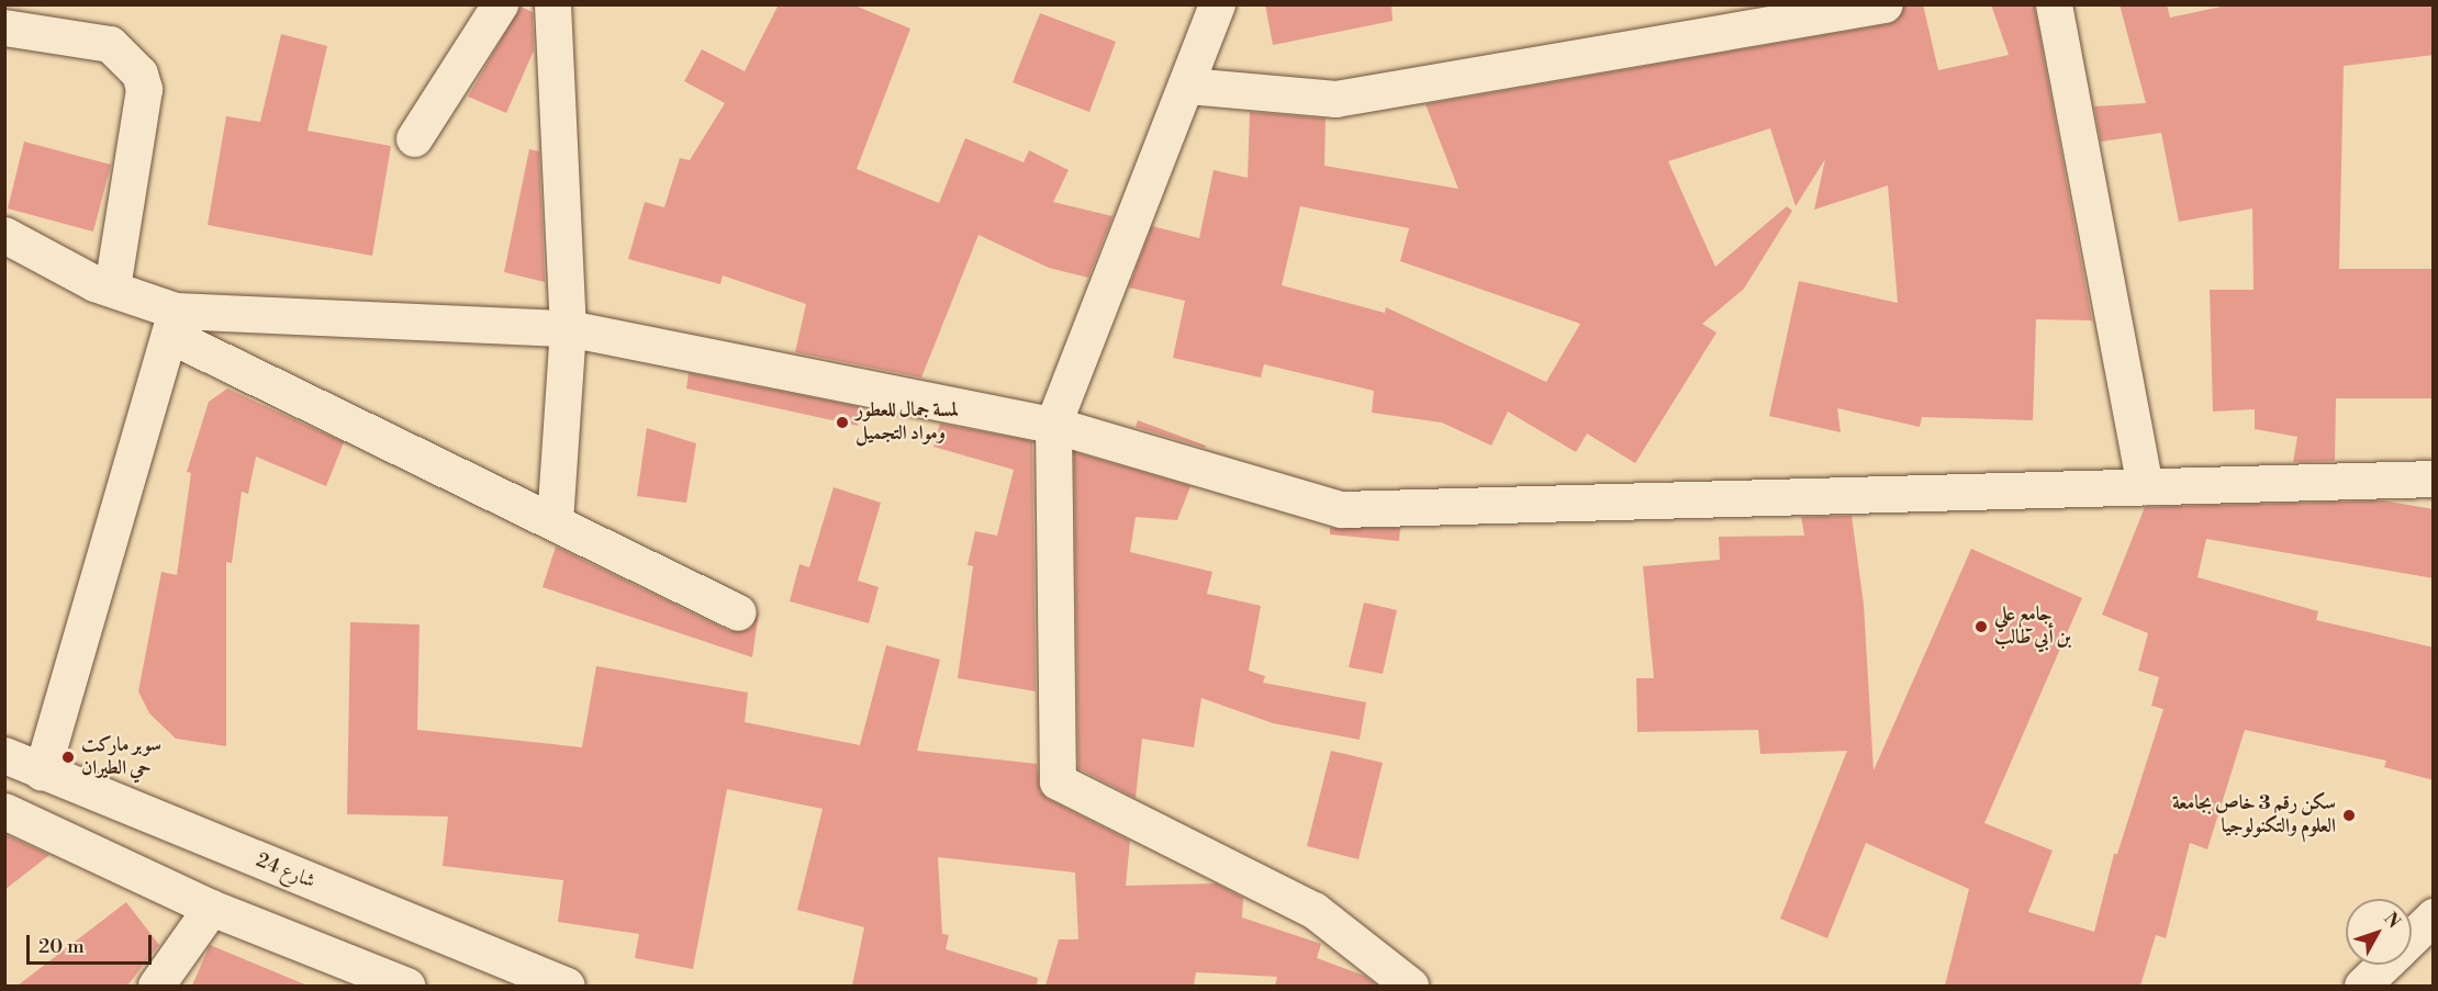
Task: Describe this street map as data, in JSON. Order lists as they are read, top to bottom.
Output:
{
  "streets": {
    "street": ["شارع 24"]
  },
  "places": [
    "لمسة جمال للعطور ومواد التجميل",
    "جامع علي بن أبي طالب",
    "سوبر ماركت حي الطيران",
    "سكن رقم 3 خاص بجامعة العلوم والتكنولوجيا"
  ],
  "scale_bar": "20 m",
  "north": "top right"
}
